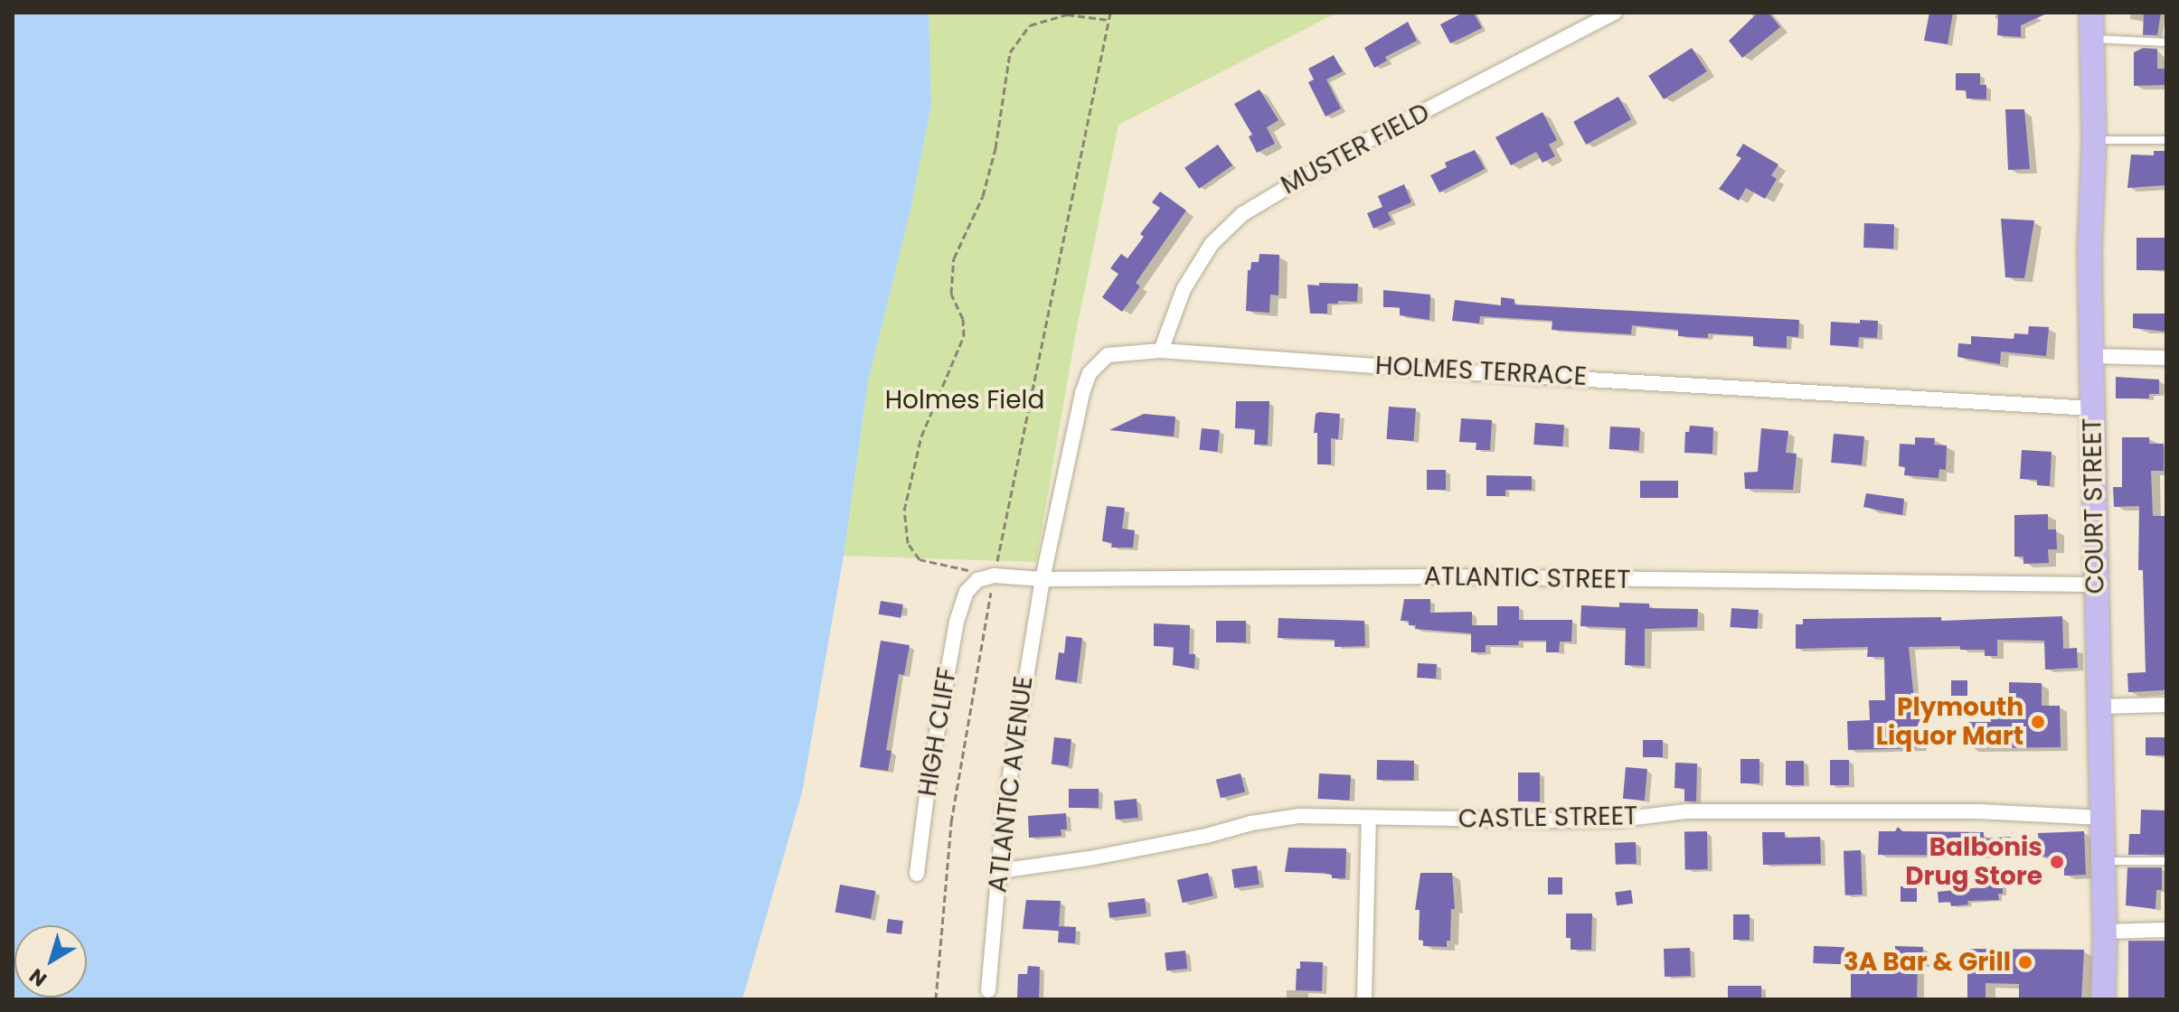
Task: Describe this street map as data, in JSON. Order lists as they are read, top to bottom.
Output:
{
  "streets": {
    "main road": ["COURT STREET"],
    "street": [
      "MUSTER FIELD",
      "HOLMES TERRACE",
      "ATLANTIC STREET",
      "HIGH CLIFF",
      "ATLANTIC AVENUE",
      "CASTLE STREET"
    ]
  },
  "crossings": [
    ["MUSTER FIELD", "HOLMES TERRACE"],
    ["HOLMES TERRACE", "COURT STREET"],
    ["HOLMES TERRACE", "ATLANTIC STREET"],
    ["HOLMES TERRACE", "ATLANTIC AVENUE"],
    ["COURT STREET", "ATLANTIC STREET"],
    ["COURT STREET", "CASTLE STREET"],
    ["ATLANTIC STREET", "HIGH CLIFF"],
    ["ATLANTIC STREET", "ATLANTIC AVENUE"],
    ["ATLANTIC AVENUE", "CASTLE STREET"]
  ],
  "parks": ["Holmes Field"],
  "places": ["Plymouth Liquor Mart", "Balbonis Drug Store", "3A Bar & Grill"],
  "north": "bottom left"
}
